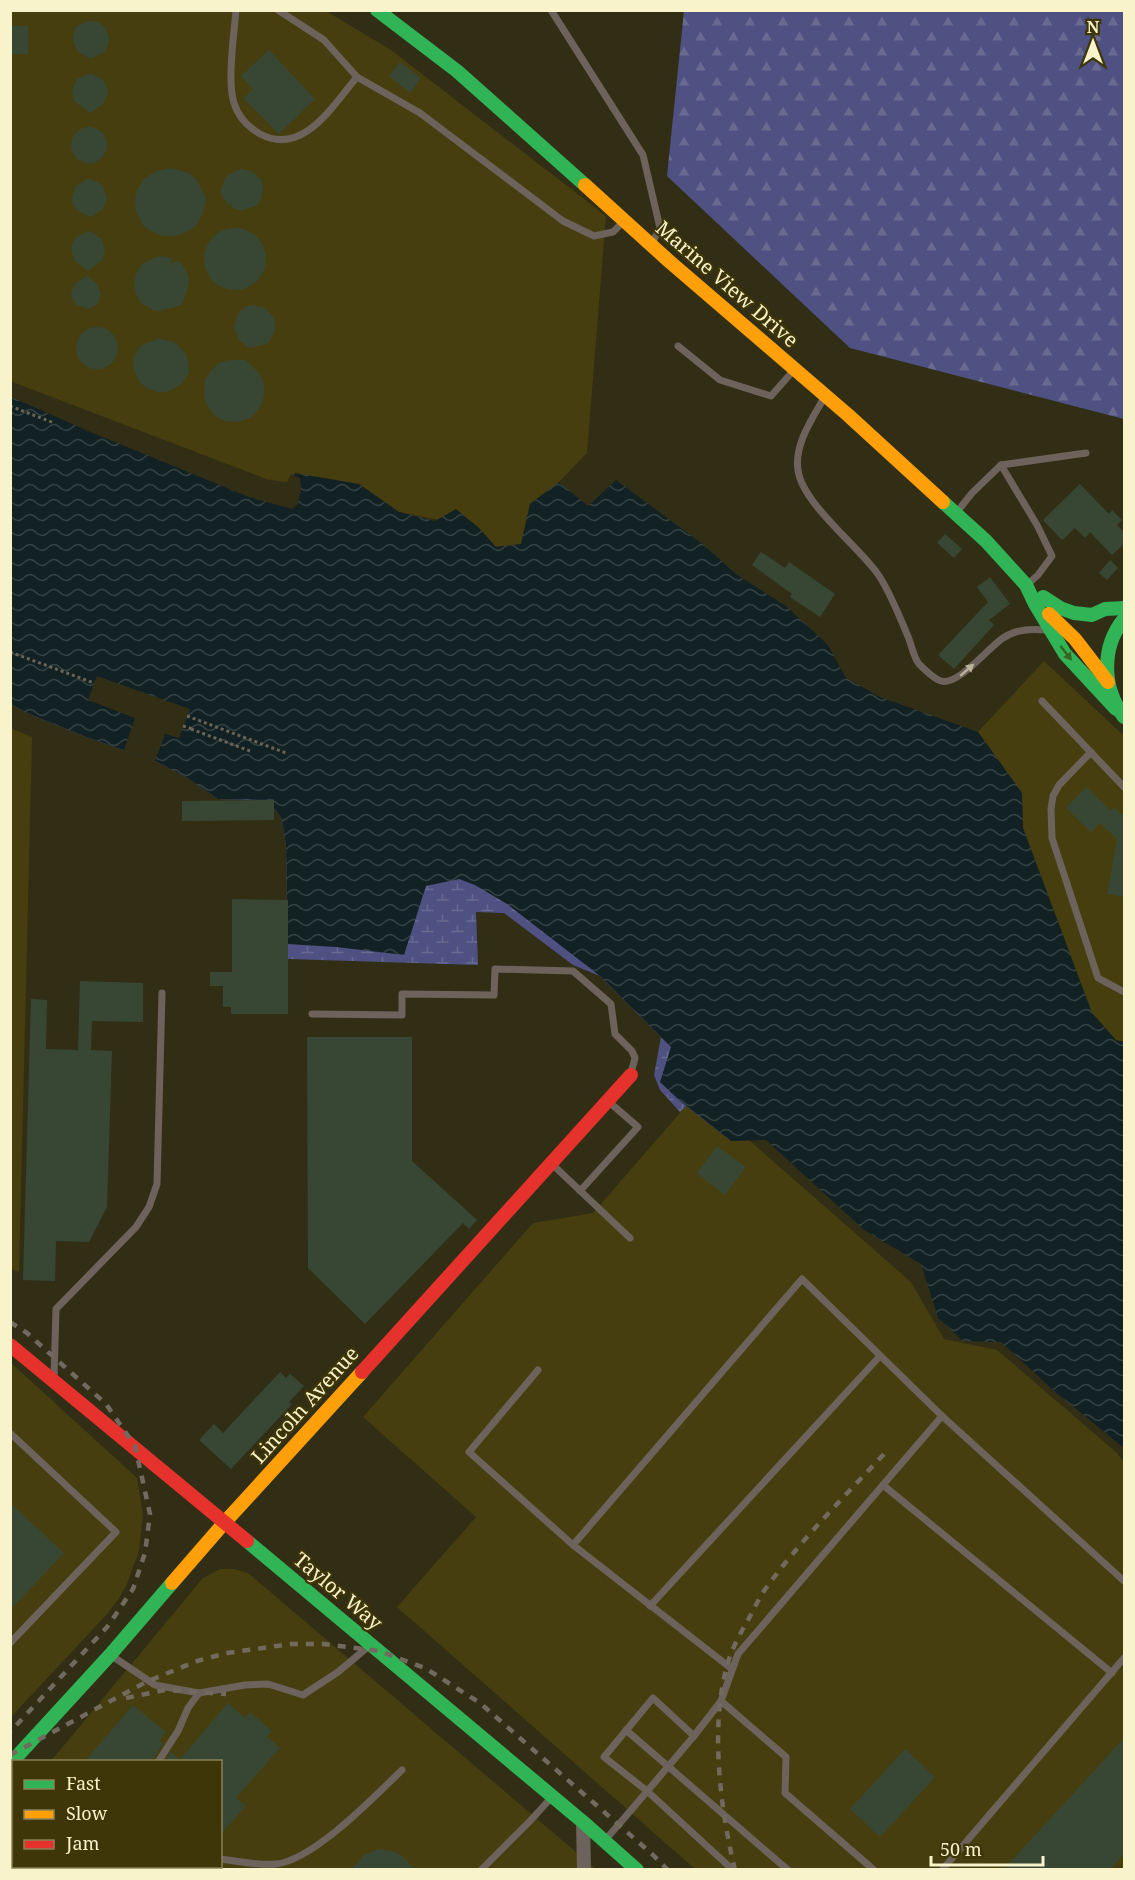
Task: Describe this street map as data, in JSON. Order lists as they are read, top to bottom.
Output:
{
  "streets": {
    "street": ["Marine View Drive", "Lincoln Avenue", "Taylor Way"]
  },
  "crossings": [
    ["Lincoln Avenue", "Taylor Way"]
  ],
  "legend": ["Fast", "Slow", "Jam"],
  "scale_bar": "50 m",
  "north": "top"
}
